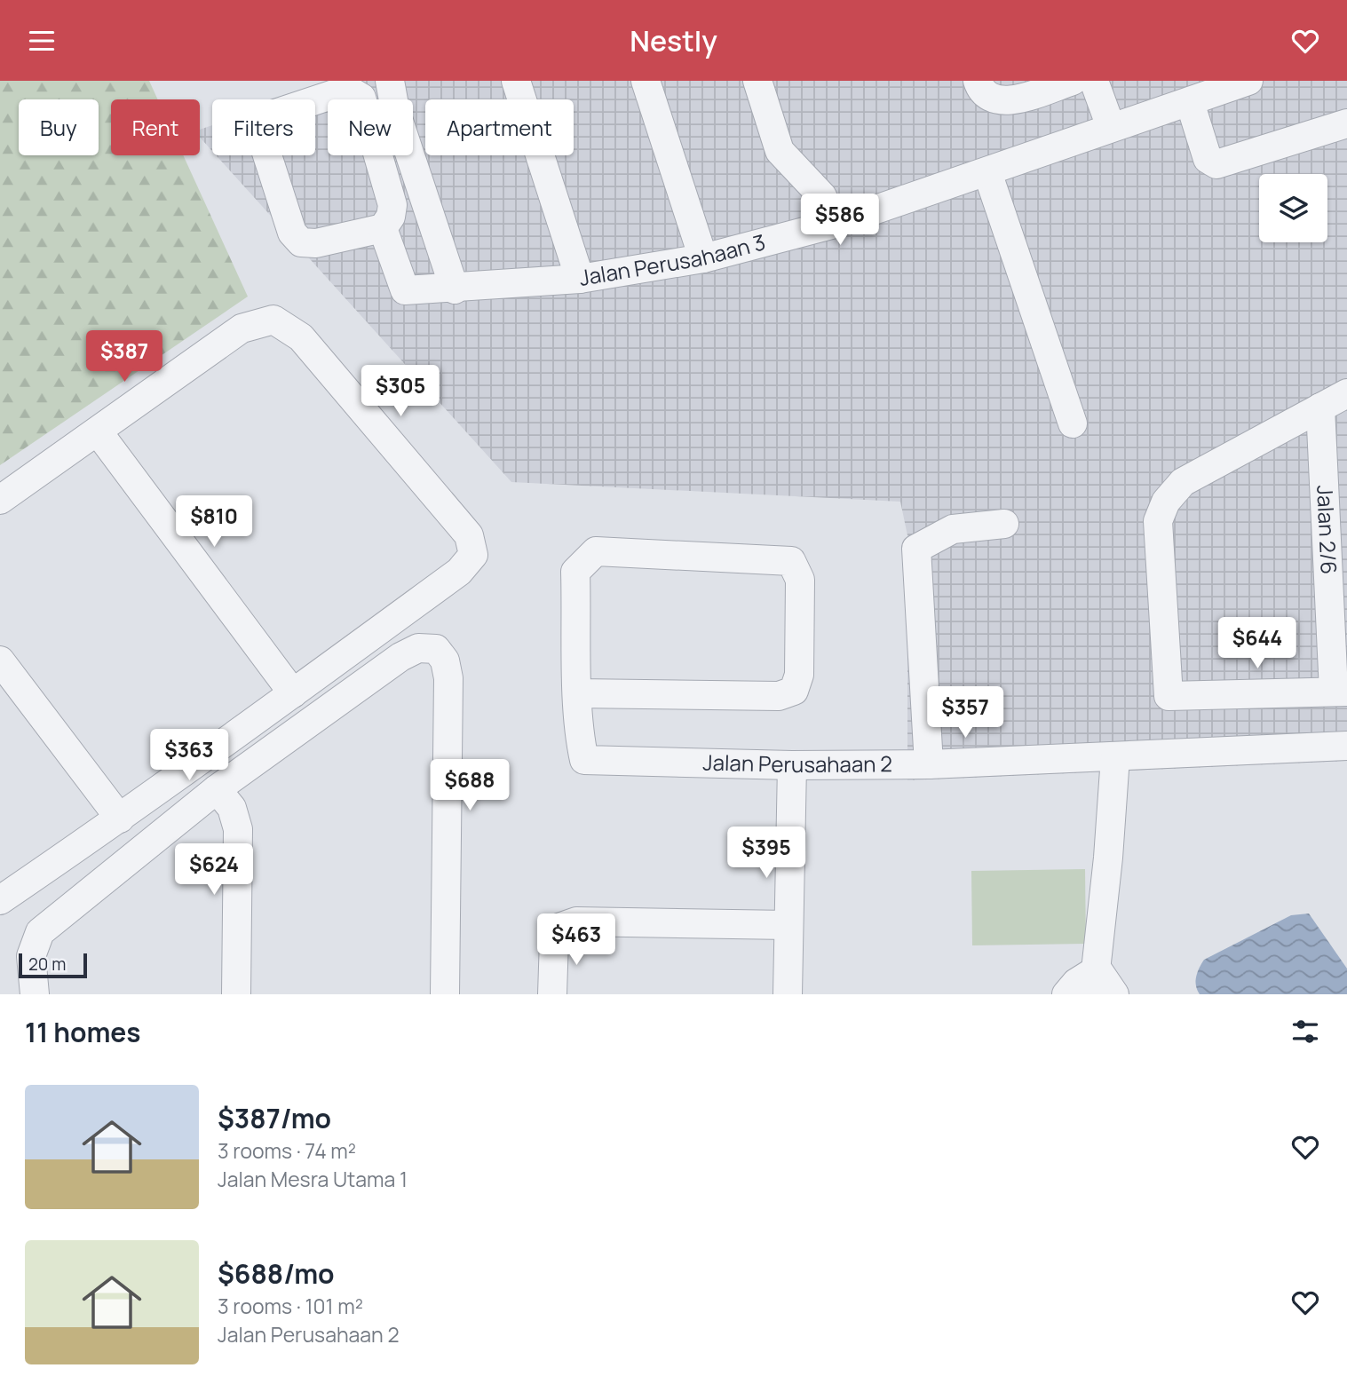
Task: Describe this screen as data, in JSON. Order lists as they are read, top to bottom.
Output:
{
  "streets": {
    "street": ["Jalan Perusahaan 3", "Jalan 2/6", "Jalan Perusahaan 2"]
  },
  "scale_bar": "20 m",
  "page": {
    "header": "Nestly",
    "chip": [
      "Buy",
      "Rent",
      "Filters",
      "New",
      "Apartment"
    ],
    "price": [
      "$586",
      "$387",
      "$305",
      "$810",
      "$644",
      "$357",
      "$363",
      "$688",
      "$395",
      "$624",
      "$463"
    ],
    "scale": "20 m",
    "heading": "11 homes",
    "list": [
      {
        "name": "$387/mo",
        "note": "3 rooms · 74 m² · Jalan Mesra Utama 1"
      },
      {
        "name": "$688/mo",
        "note": "3 rooms · 101 m² · Jalan Perusahaan 2"
      }
    ]
  }
}
